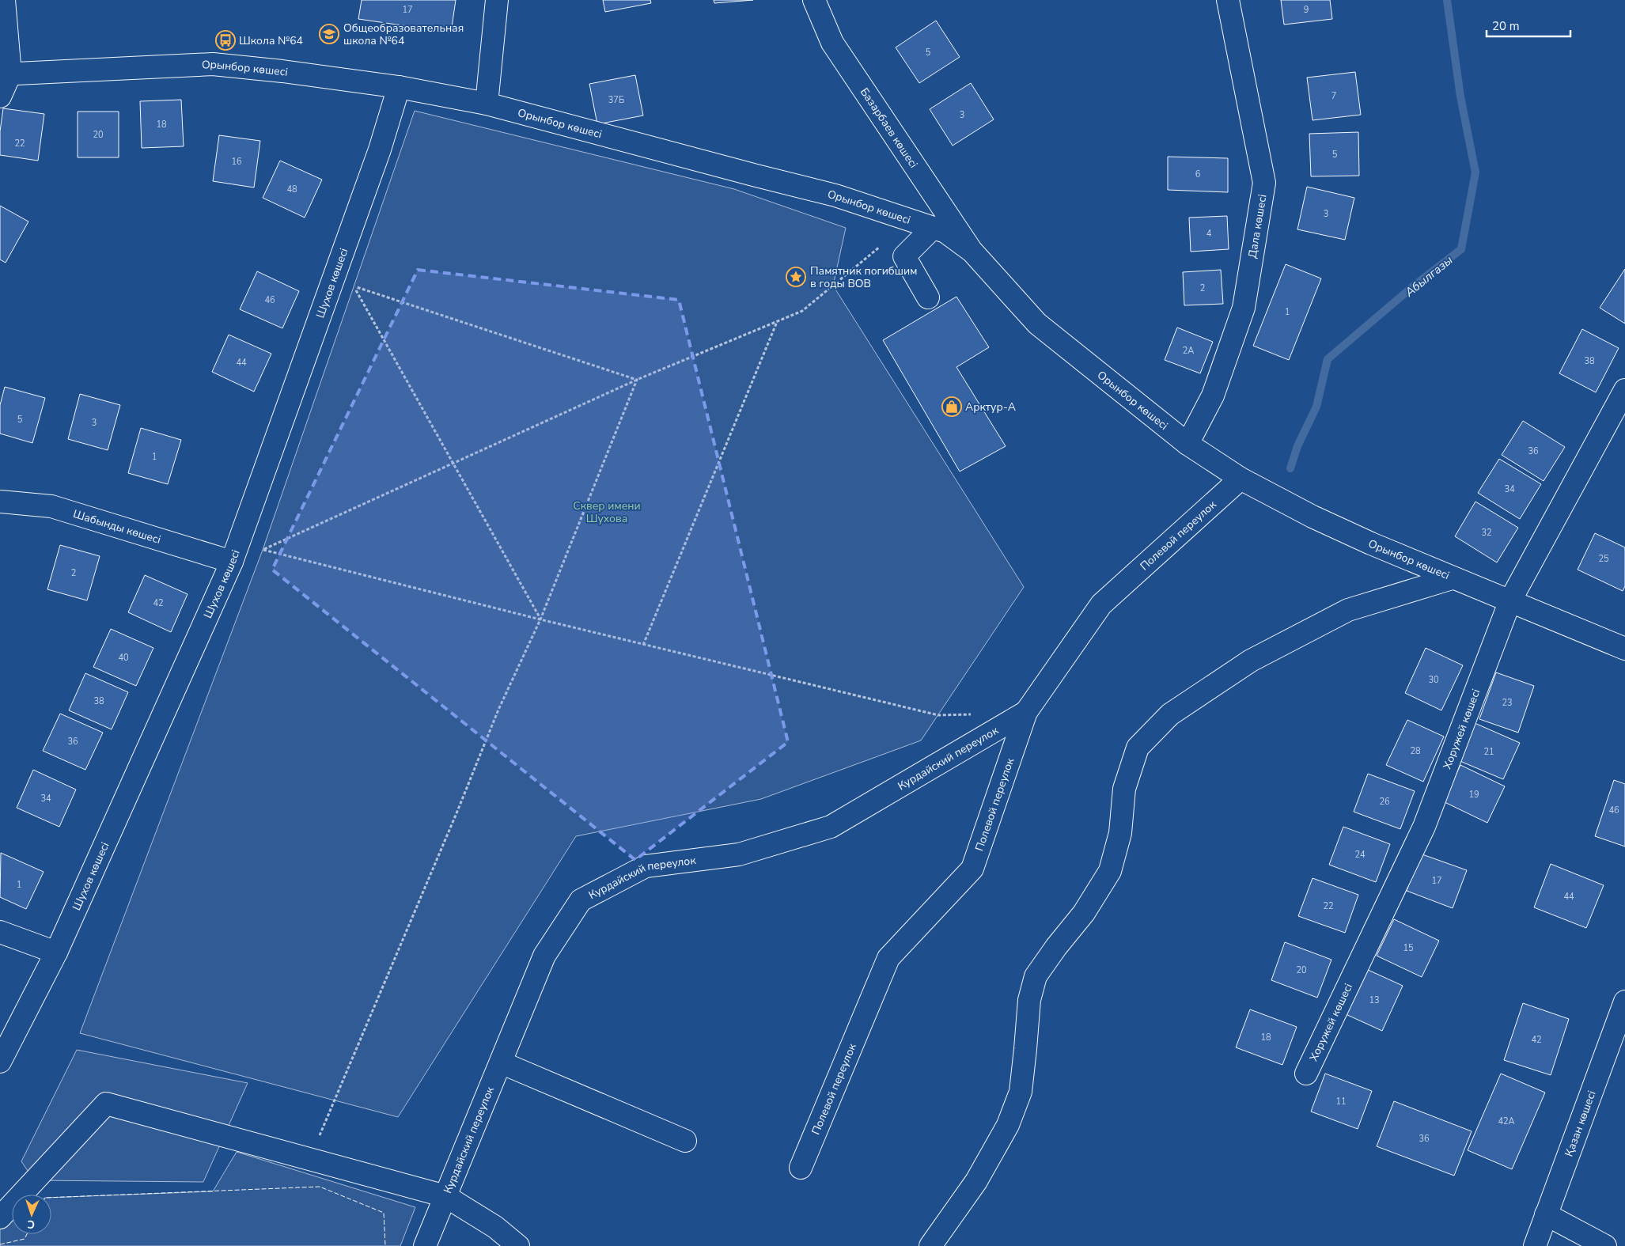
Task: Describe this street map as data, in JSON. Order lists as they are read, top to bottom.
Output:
{
  "streets": {
    "street": [
      "Орынбор көшесі",
      "Базарбаев көшесі",
      "Дала көшесі",
      "Шухов көшесі",
      "Шабынды көшесі",
      "Полевой переулок",
      "Хоружей көшесі",
      "Курдайский переулок",
      "Қазан көшесі"
    ]
  },
  "crossings": [
    ["Орынбор көшесі", "Базарбаев көшесі"],
    ["Орынбор көшесі", "Дала көшесі"],
    ["Орынбор көшесі", "Шухов көшесі"],
    ["Орынбор көшесі", "Полевой переулок"],
    ["Орынбор көшесі", "Хоружей көшесі"],
    ["Шухов көшесі", "Шабынды көшесі"],
    ["Полевой переулок", "Курдайский переулок"]
  ],
  "water": ["Абылгазы"],
  "parks": ["Сквер имени Шухова"],
  "places": {
    "school or university": ["Общеобразовательная школа №64"],
    "bus stop": ["Школа №64"],
    "place": ["Памятник погибшим в годы ВОВ"],
    "shop": ["Арктур-А"]
  },
  "house_numbers": [
    "17",
    "9",
    "5",
    "7",
    "37Б",
    "3",
    "18",
    "20",
    "22",
    "5",
    "16",
    "6",
    "48",
    "3",
    "4",
    "2",
    "46",
    "1",
    "2А",
    "38",
    "44",
    "5",
    "3",
    "36",
    "1",
    "34",
    "32",
    "25",
    "2",
    "42",
    "40",
    "30",
    "38",
    "23",
    "36",
    "28",
    "21",
    "19",
    "34",
    "26",
    "46",
    "24",
    "17",
    "1",
    "44",
    "22",
    "15",
    "20",
    "13",
    "18",
    "42",
    "11",
    "42А",
    "36"
  ],
  "scale_bar": "20 m",
  "north": "bottom"
}
